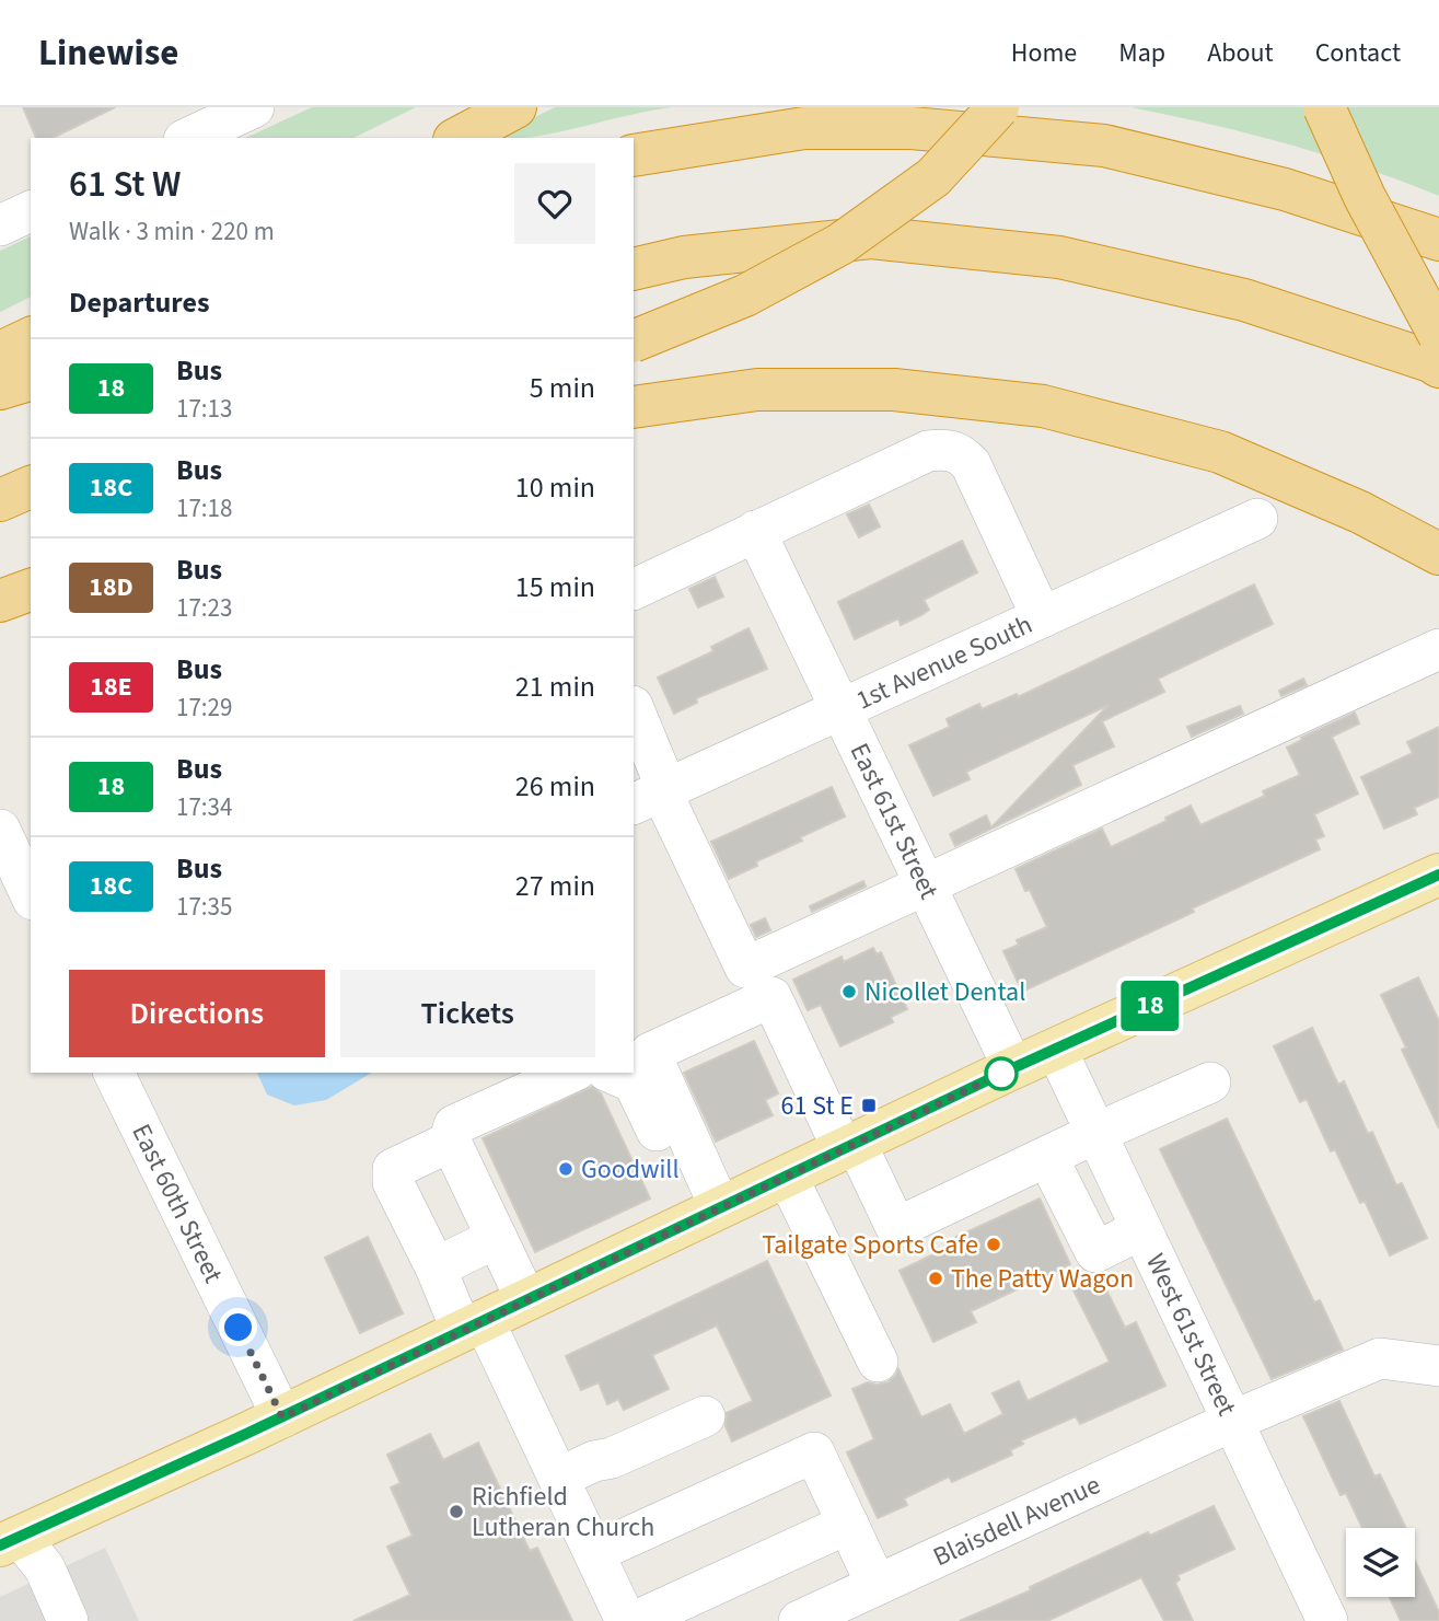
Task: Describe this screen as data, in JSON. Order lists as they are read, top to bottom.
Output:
{
  "streets": {
    "street": [
      "1st Avenue South",
      "East 61st Street",
      "East 60th Street",
      "West 61st Street",
      "Blaisdell Avenue"
    ]
  },
  "crossings": [
    ["1st Avenue South", "East 61st Street"],
    ["West 61st Street", "Blaisdell Avenue"]
  ],
  "places": {
    "other": [
      "Nicollet Dental",
      "Goodwill",
      "Tailgate Sports Cafe",
      "The Patty Wagon",
      "Richfield Lutheran Church"
    ],
    "transit": ["61 St E"]
  },
  "lines": ["bus line 18"],
  "page": {
    "header": "Linewise",
    "nav": [
      "Home",
      "Map",
      "About",
      "Contact"
    ],
    "on_map": "18",
    "heading": [
      ["61 St W", "Walk · 3 min · 220 m"],
      "Departures"
    ],
    "list": [
      {
        "mark": "18",
        "name": "Bus",
        "note": "17:13",
        "value": "5 min"
      },
      {
        "mark": "18C",
        "name": "Bus",
        "note": "17:18",
        "value": "10 min"
      },
      {
        "mark": "18D",
        "name": "Bus",
        "note": "17:23",
        "value": "15 min"
      },
      {
        "mark": "18E",
        "name": "Bus",
        "note": "17:29",
        "value": "21 min"
      },
      {
        "mark": "18",
        "name": "Bus",
        "note": "17:34",
        "value": "26 min"
      },
      {
        "mark": "18C",
        "name": "Bus",
        "note": "17:35",
        "value": "27 min"
      }
    ],
    "buttons": ["Directions", "Tickets"]
  }
}
